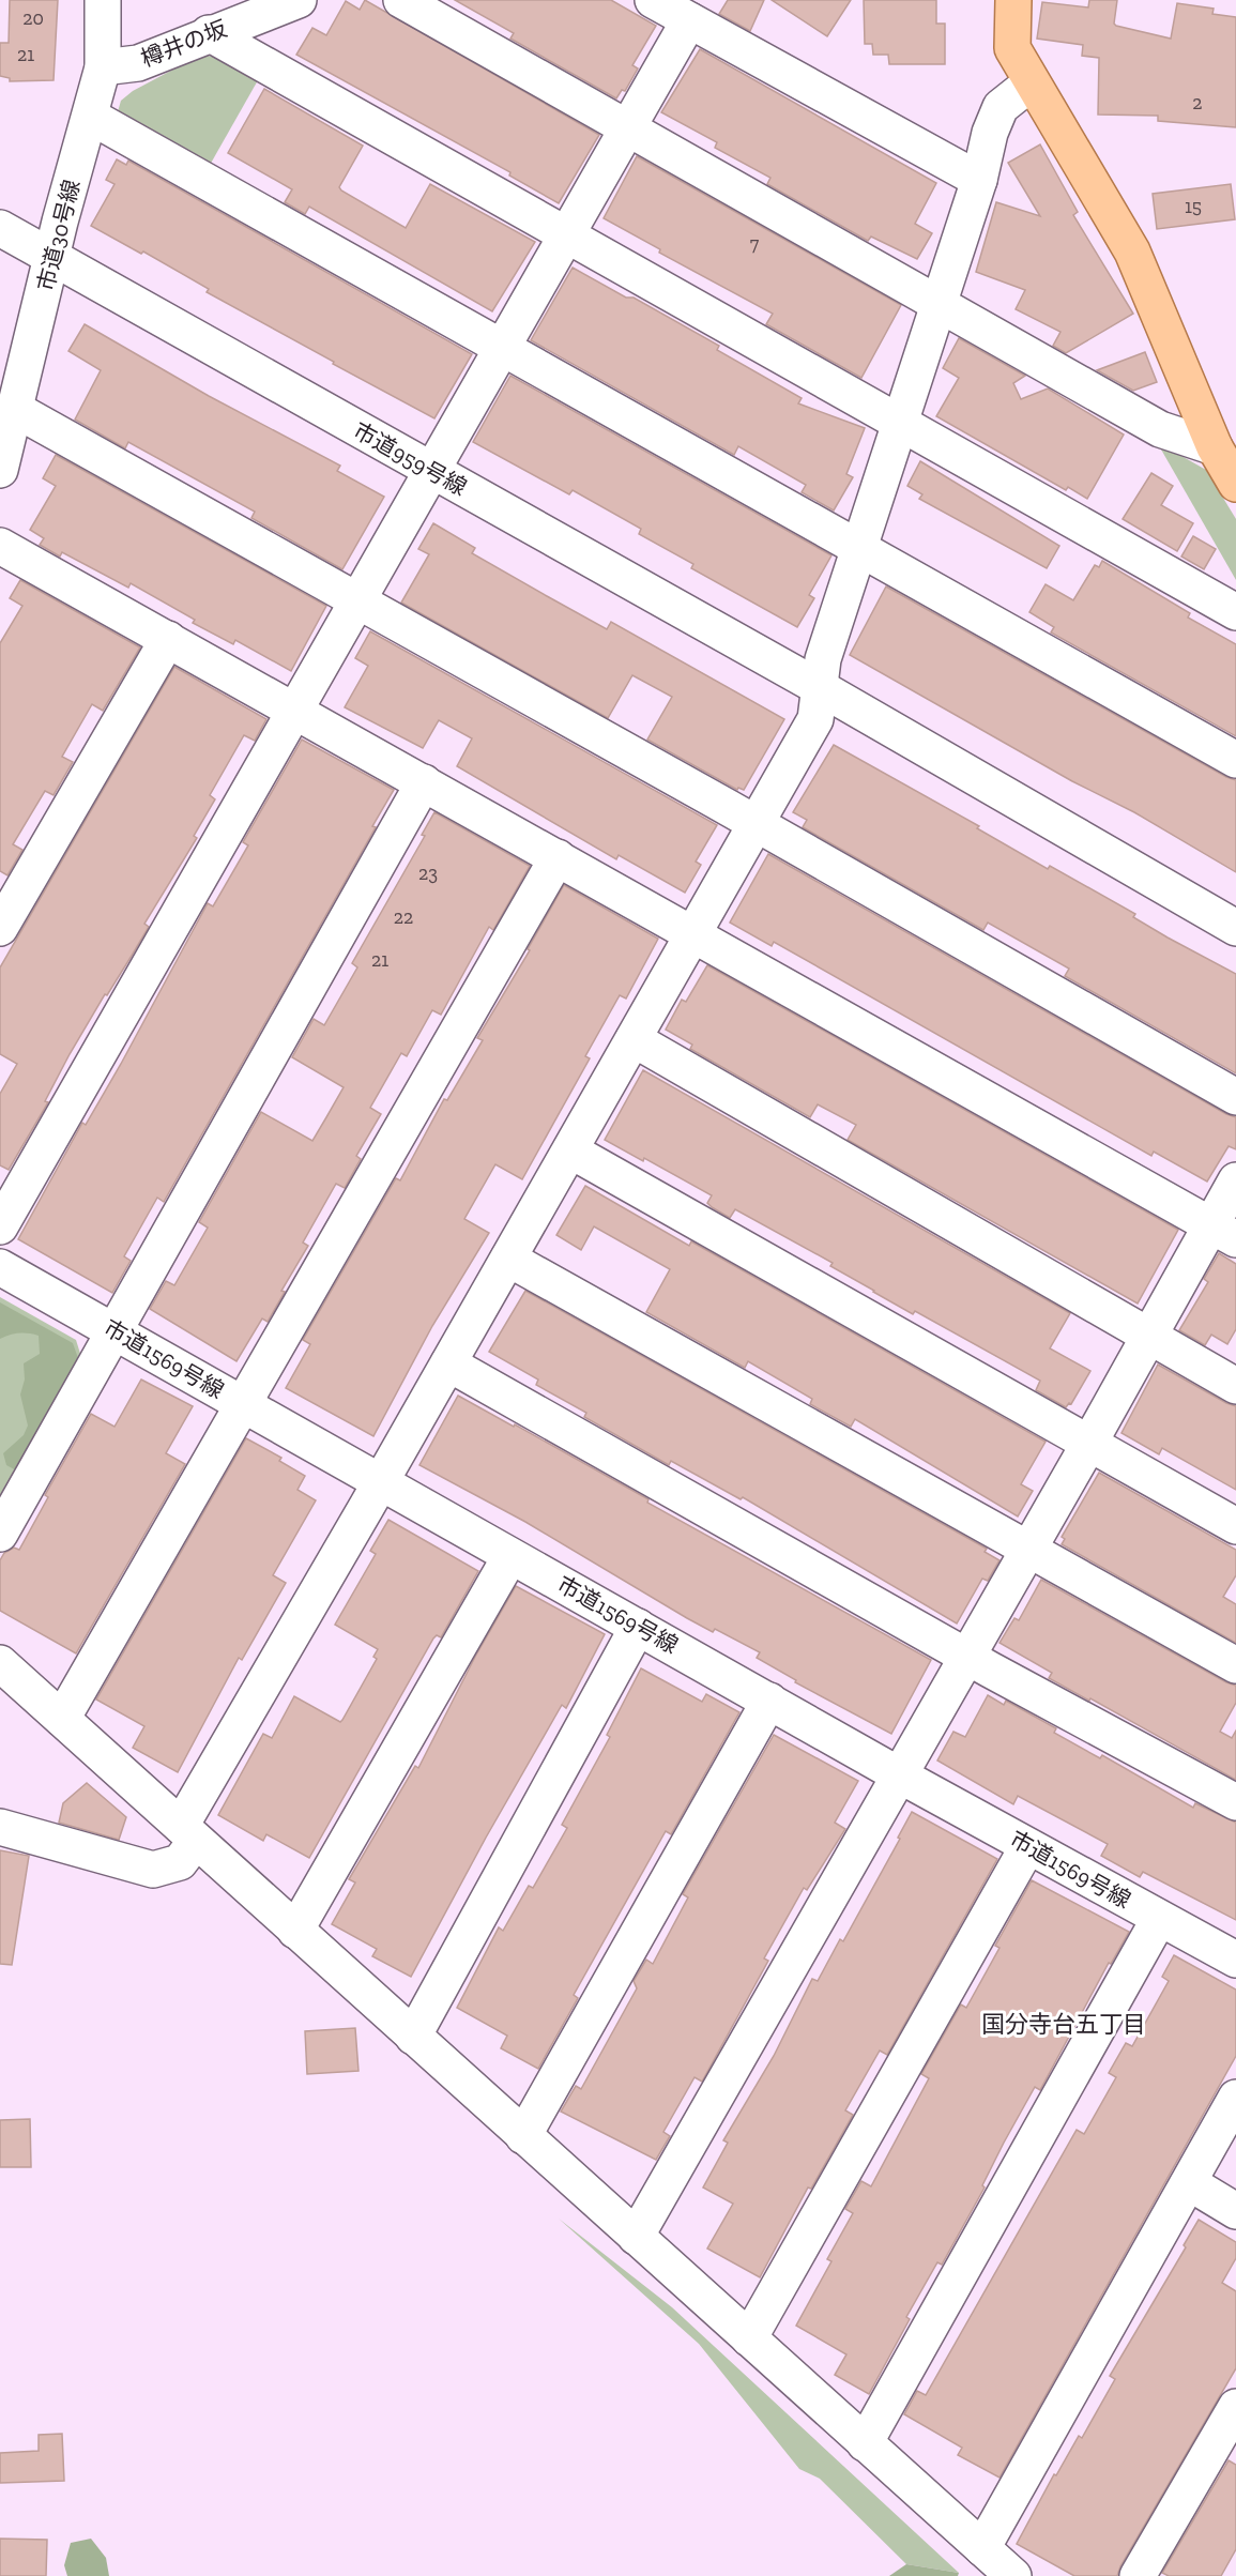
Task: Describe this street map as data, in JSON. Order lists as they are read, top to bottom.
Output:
{
  "streets": {
    "street": [
      "樽井の坂",
      "市道30号線",
      "市道959号線",
      "市道1569号線"
    ]
  },
  "crossings": [
    ["樽井の坂", "市道30号線"],
    ["市道30号線", "市道959号線"]
  ],
  "districts": ["国分寺台五丁目"],
  "house_numbers": [
    "20",
    "21",
    "2",
    "15",
    "7",
    "23",
    "22",
    "21"
  ]
}
